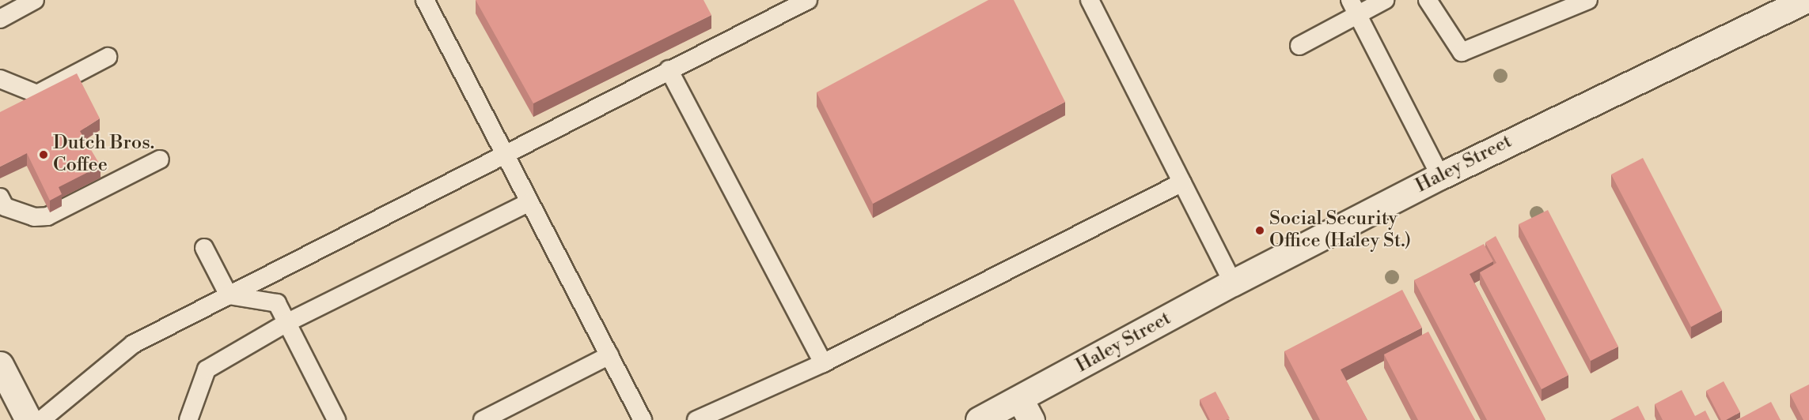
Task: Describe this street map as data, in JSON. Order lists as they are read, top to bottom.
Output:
{
  "streets": {
    "main road": ["Haley Street"]
  },
  "places": ["Dutch Bros. Coffee", "Social Security Office (Haley St.)"]
}
